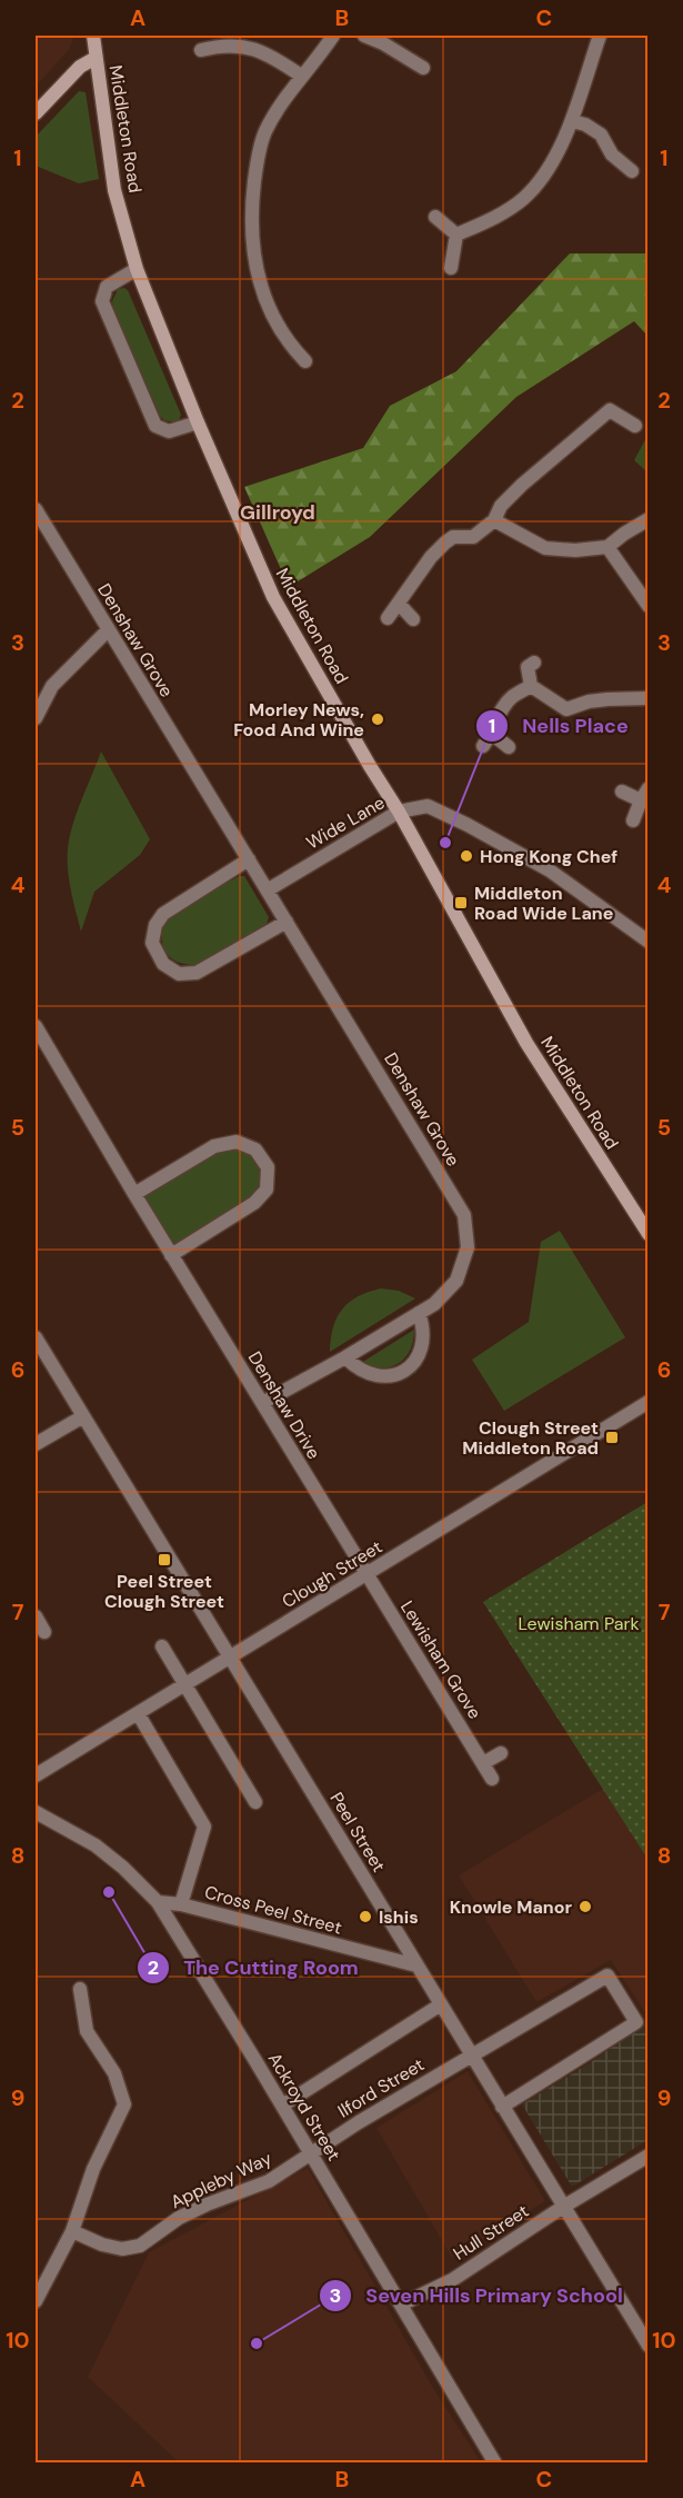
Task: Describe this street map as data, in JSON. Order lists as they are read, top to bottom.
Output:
{
  "streets": {
    "main road": ["Middleton Road"],
    "street": [
      "Denshaw Grove",
      "Wide Lane",
      "Denshaw Drive",
      "Clough Street",
      "Lewisham Grove",
      "Peel Street",
      "Cross Peel Street",
      "Ilford Street",
      "Ackroyd Street",
      "Appleby Way",
      "Hull Street"
    ]
  },
  "crossings": [
    ["Middleton Road", "Wide Lane"],
    ["Denshaw Grove", "Wide Lane"],
    ["Denshaw Grove", "Denshaw Drive"],
    ["Denshaw Drive", "Clough Street"],
    ["Denshaw Drive", "Lewisham Grove"],
    ["Clough Street", "Lewisham Grove"],
    ["Clough Street", "Peel Street"],
    ["Peel Street", "Cross Peel Street"],
    ["Peel Street", "Ilford Street"],
    ["Peel Street", "Hull Street"],
    ["Cross Peel Street", "Ackroyd Street"],
    ["Ilford Street", "Ackroyd Street"],
    ["Ilford Street", "Appleby Way"],
    ["Ackroyd Street", "Appleby Way"],
    ["Ackroyd Street", "Hull Street"]
  ],
  "districts": ["Gillroyd"],
  "parks": ["Lewisham Park"],
  "places": {
    "other": [
      "Morley News, Food And Wine",
      "Nells Place",
      "Hong Kong Chef",
      "The Cutting Room",
      "Knowle Manor",
      "Ishis",
      "Seven Hills Primary School"
    ],
    "transit": ["Middleton Road Wide Lane", "Clough Street Middleton Road", "Peel Street Clough Street"]
  },
  "grid": {
    "columns": ["A", "B", "C"],
    "rows": [
      "1",
      "2",
      "3",
      "4",
      "5",
      "6",
      "7",
      "8",
      "9",
      "10"
    ]
  }
}
